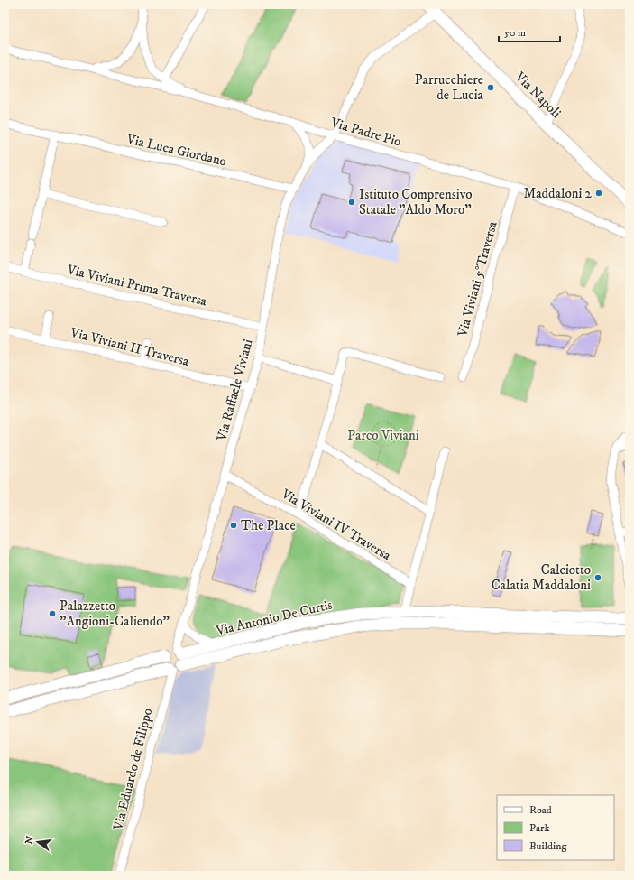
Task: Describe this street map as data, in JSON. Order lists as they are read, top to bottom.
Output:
{
  "streets": {
    "street": [
      "Via Napoli",
      "Via Padre Pio",
      "Via Luca Giordano",
      "Via Viviani 5°Traversa",
      "Via Viviani Prima Traversa",
      "Via Viviani II Traversa",
      "Via Raffaele Viviani",
      "Via Viviani IV Traversa",
      "Via Antonio De Curtis",
      "Via Eduardo de Filippo"
    ]
  },
  "crossings": [
    ["Via Napoli", "Via Raffaele Viviani"],
    ["Via Padre Pio", "Via Viviani 5°Traversa"],
    ["Via Padre Pio", "Via Raffaele Viviani"],
    ["Via Luca Giordano", "Via Raffaele Viviani"],
    ["Via Viviani Prima Traversa", "Via Raffaele Viviani"],
    ["Via Viviani II Traversa", "Via Raffaele Viviani"],
    ["Via Raffaele Viviani", "Via Viviani IV Traversa"],
    ["Via Raffaele Viviani", "Via Antonio De Curtis"],
    ["Via Raffaele Viviani", "Via Eduardo de Filippo"],
    ["Via Antonio De Curtis", "Via Eduardo de Filippo"]
  ],
  "parks": ["Parco Viviani"],
  "places": [
    "Parrucchiere de Lucia",
    "Maddaloni 2",
    "Istituto Comprensivo Statale \"Aldo Moro\"",
    "The Place",
    "Calciotto Calatia Maddaloni",
    "Palazzetto \"Angioni-Caliendo\""
  ],
  "legend": ["Road", "Park", "Building"],
  "scale_bar": "50 m",
  "north": "left"
}
